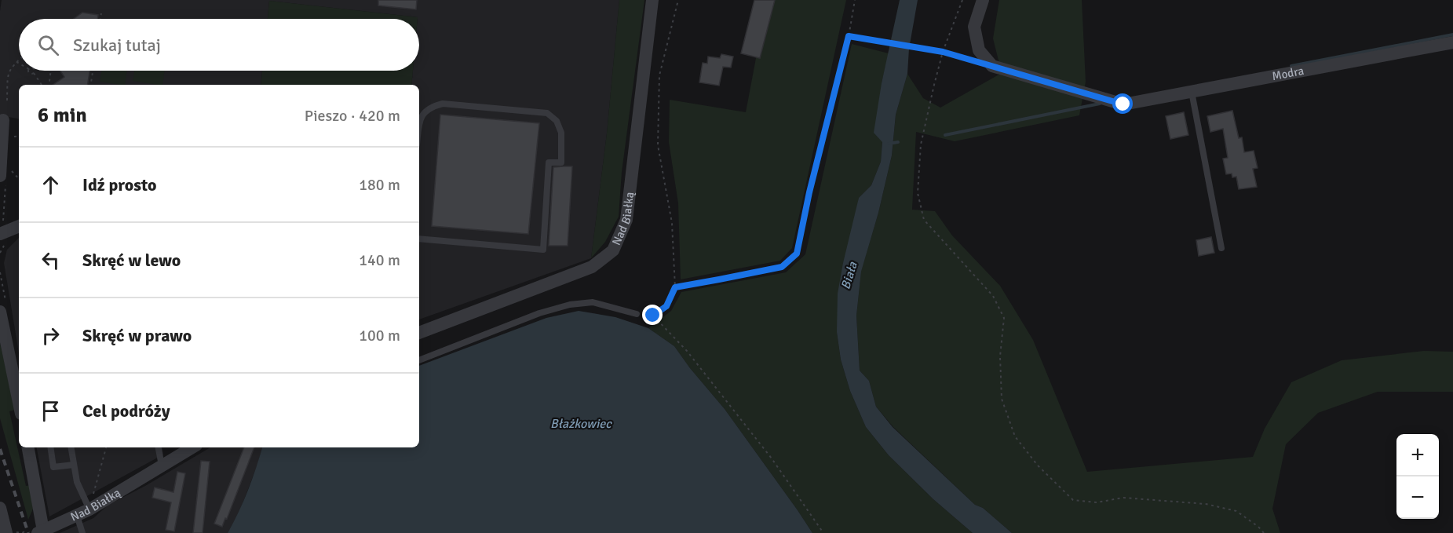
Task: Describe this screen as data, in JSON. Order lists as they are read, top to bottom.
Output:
{
  "streets": {
    "street": ["Modra", "Nad Białką"]
  },
  "water": ["Biała", "Błażkowiec"],
  "page": {
    "search": "Szukaj tutaj",
    "heading": ["6 min", "Pieszo · 420 m"],
    "list": [
      ["Idź prosto", "180 m"],
      ["Skręć w lewo", "140 m"],
      ["Skręć w prawo", "100 m"],
      "Cel podróży"
    ],
    "map_buttons": ["+", "−"]
  }
}
